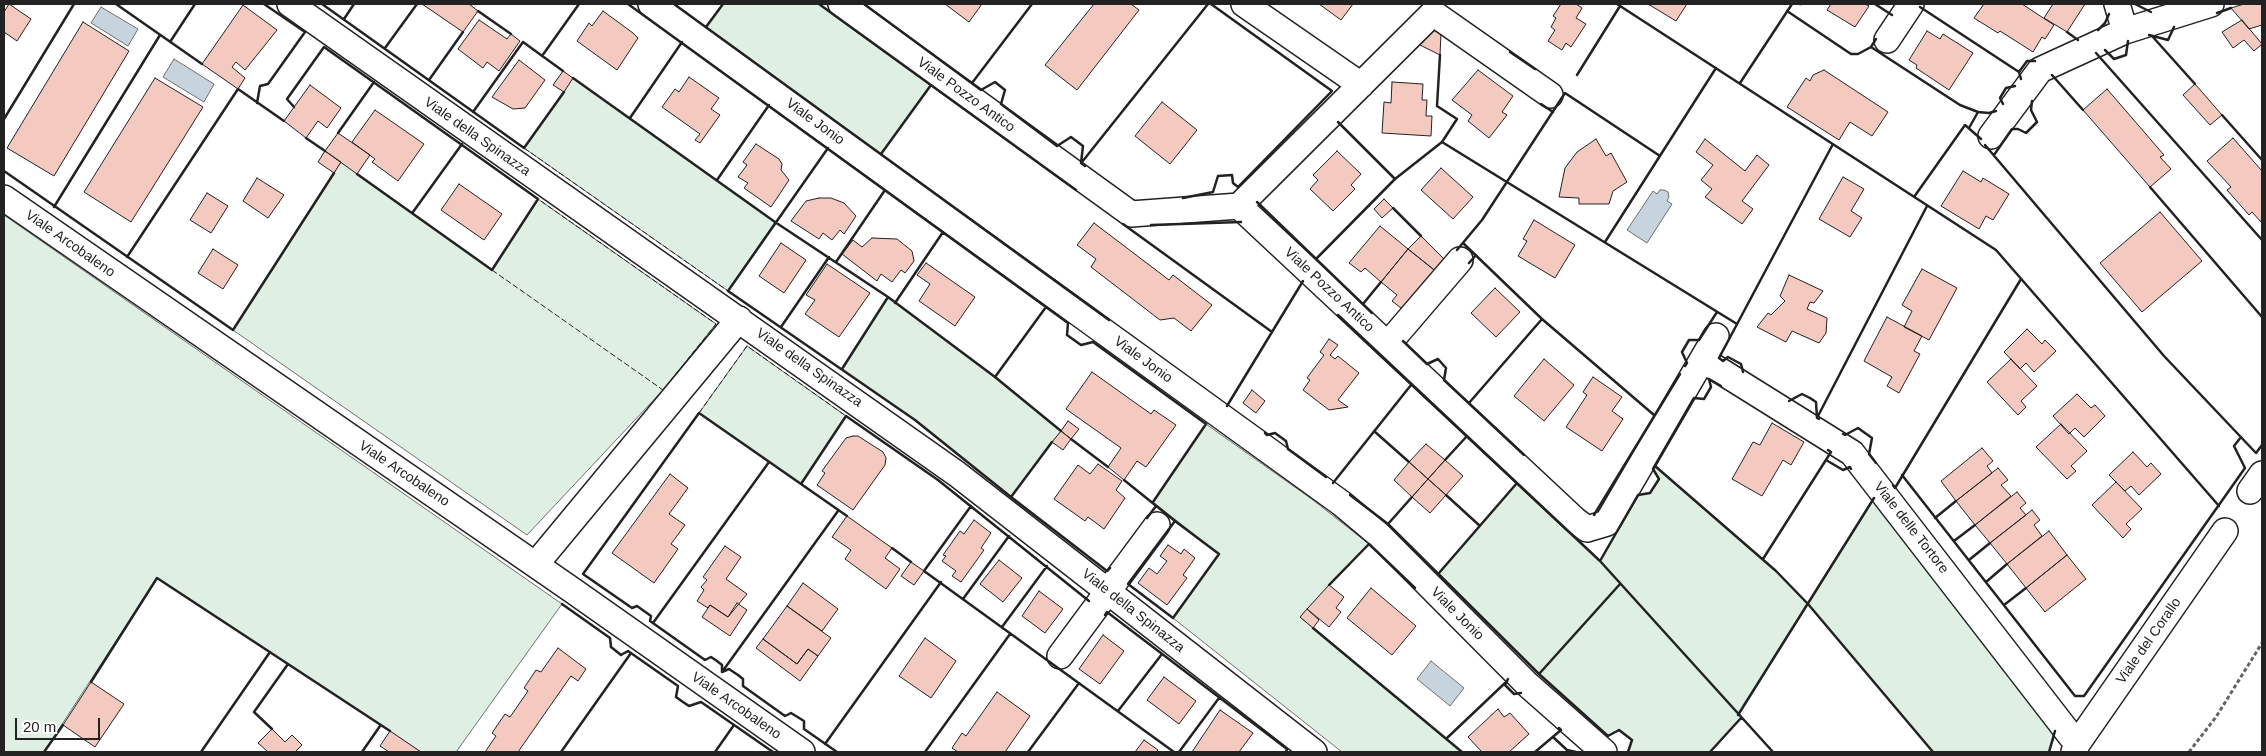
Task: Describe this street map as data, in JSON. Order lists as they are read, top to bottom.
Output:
{
  "streets": {
    "street": [
      "Viale Pozzo Antico",
      "Viale Jonio",
      "Viale della Spinazza",
      "Viale Arcobaleno",
      "Viale delle Tortore",
      "Viale del Corallo"
    ]
  },
  "crossings": [
    ["Viale Pozzo Antico", "Viale delle Tortore"],
    ["Viale delle Tortore", "Viale del Corallo"]
  ],
  "scale_bar": "20 m"
}
